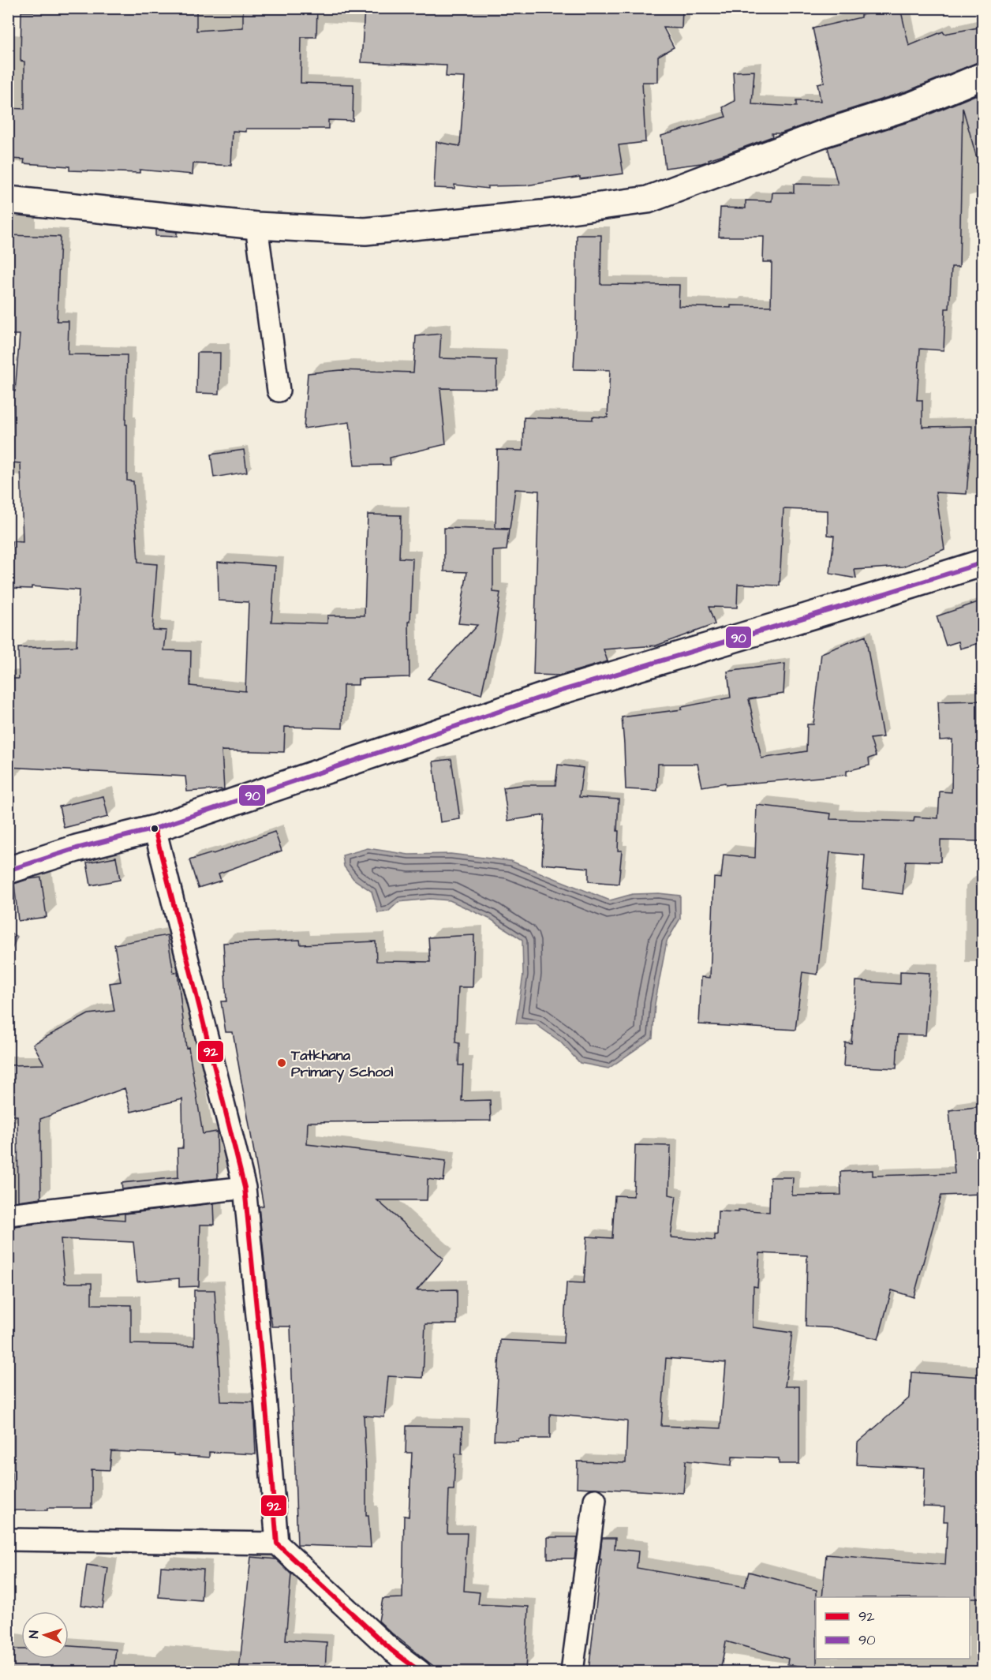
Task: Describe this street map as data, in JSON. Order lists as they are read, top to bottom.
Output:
{
  "places": ["Tatkhana Primary School"],
  "lines": ["transit line 90", "transit line 92"],
  "legend": ["92", "90"],
  "north": "left"
}
